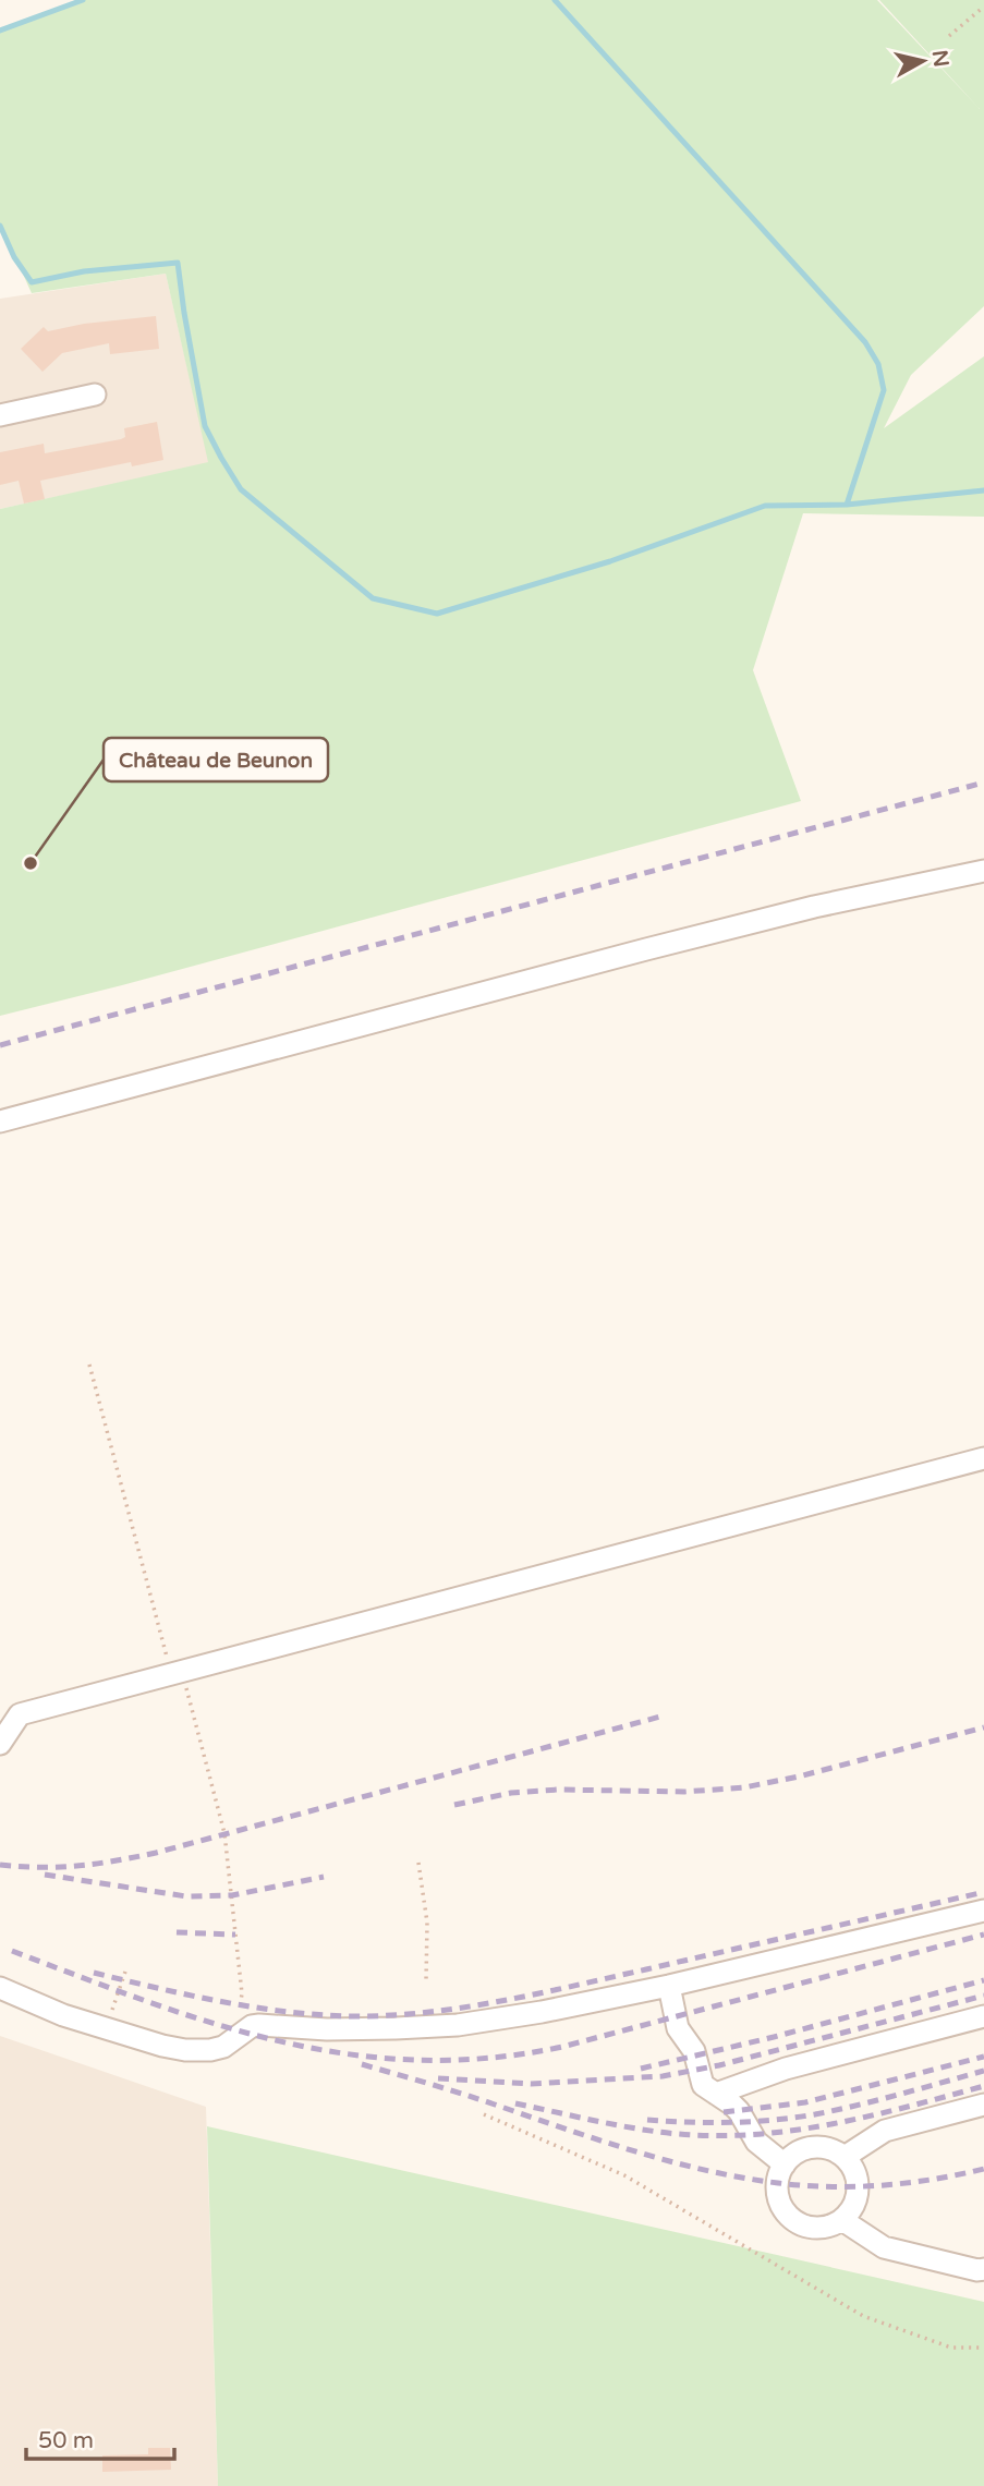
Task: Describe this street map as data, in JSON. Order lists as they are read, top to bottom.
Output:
{
  "places": ["Château de Beunon"],
  "scale_bar": "50 m",
  "north": "right"
}
